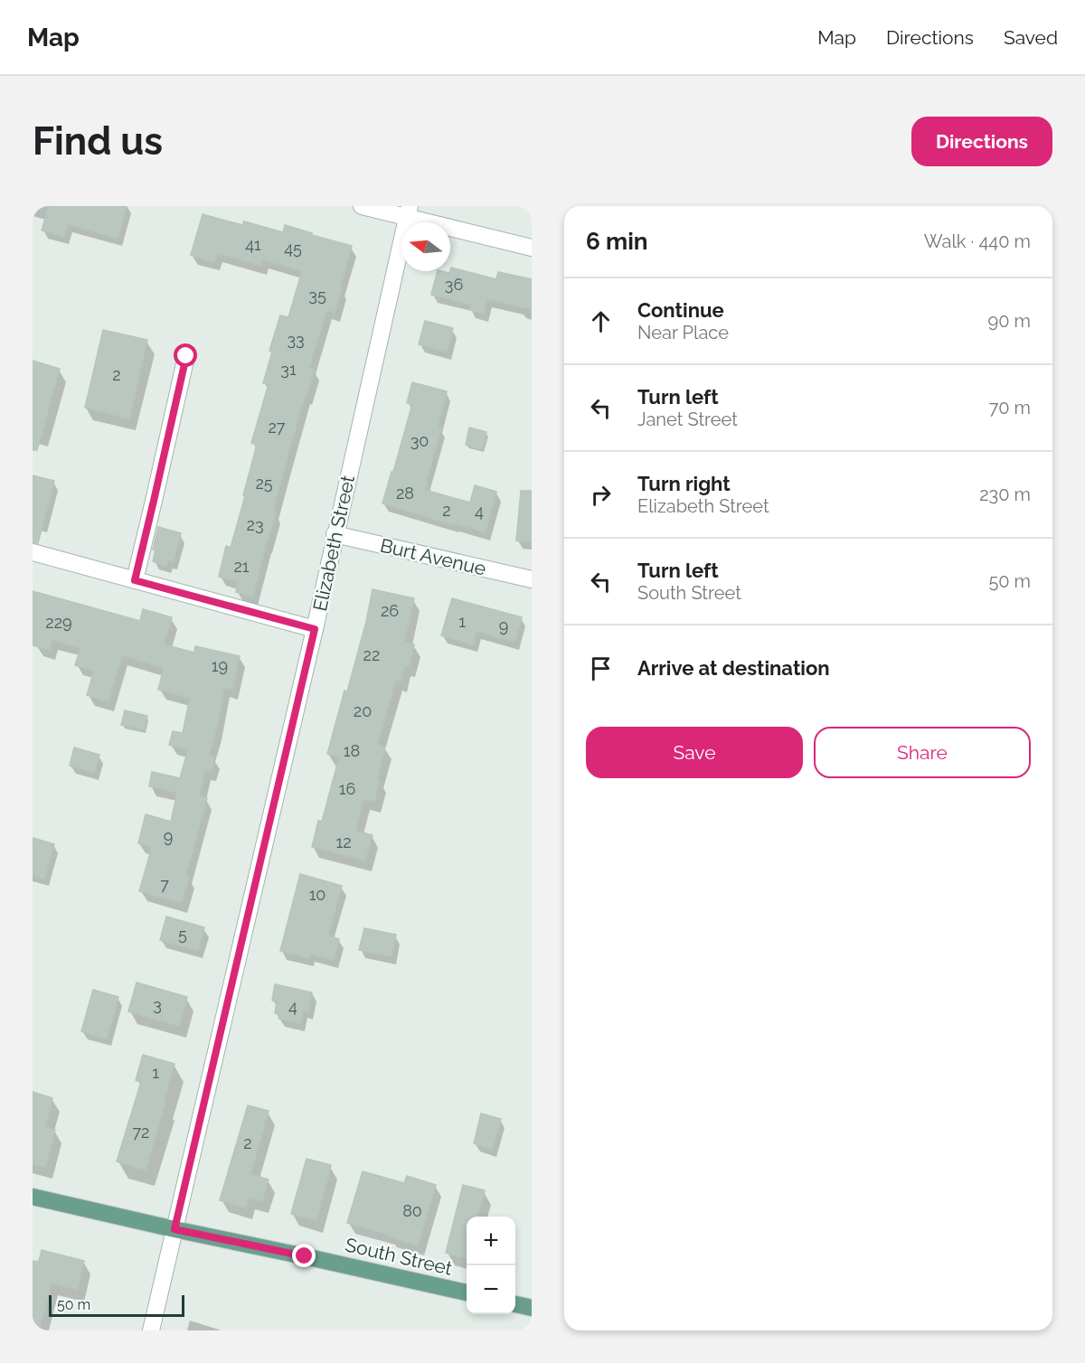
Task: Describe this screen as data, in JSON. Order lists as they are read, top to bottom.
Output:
{
  "streets": {
    "main road": ["South Street"],
    "street": ["Elizabeth Street", "Burt Avenue"]
  },
  "crossings": [
    ["Elizabeth Street", "Burt Avenue"],
    ["Elizabeth Street", "South Street"]
  ],
  "house_numbers": [
    "41",
    "45",
    "36",
    "35",
    "33",
    "31",
    "2",
    "27",
    "30",
    "25",
    "28",
    "2",
    "4",
    "23",
    "21",
    "26",
    "1",
    "229",
    "9",
    "22",
    "19",
    "20",
    "18",
    "16",
    "9",
    "12",
    "7",
    "10",
    "5",
    "3",
    "4",
    "1",
    "72",
    "2",
    "80"
  ],
  "scale_bar": "50 m",
  "north": "left",
  "page": {
    "header": "Map",
    "nav": ["Map", "Directions", "Saved"],
    "buttons": [
      "Directions",
      ["Save", "Share"]
    ],
    "title": "Find us",
    "heading": ["6 min", "Walk · 440 m"],
    "list": [
      ["Continue", "Near Place", "90 m"],
      ["Turn left", "Janet Street", "70 m"],
      ["Turn right", "Elizabeth Street", "230 m"],
      ["Turn left", "South Street", "50 m"],
      "Arrive at destination"
    ],
    "map_buttons": ["+", "−"],
    "scale": "50 m"
  }
}
